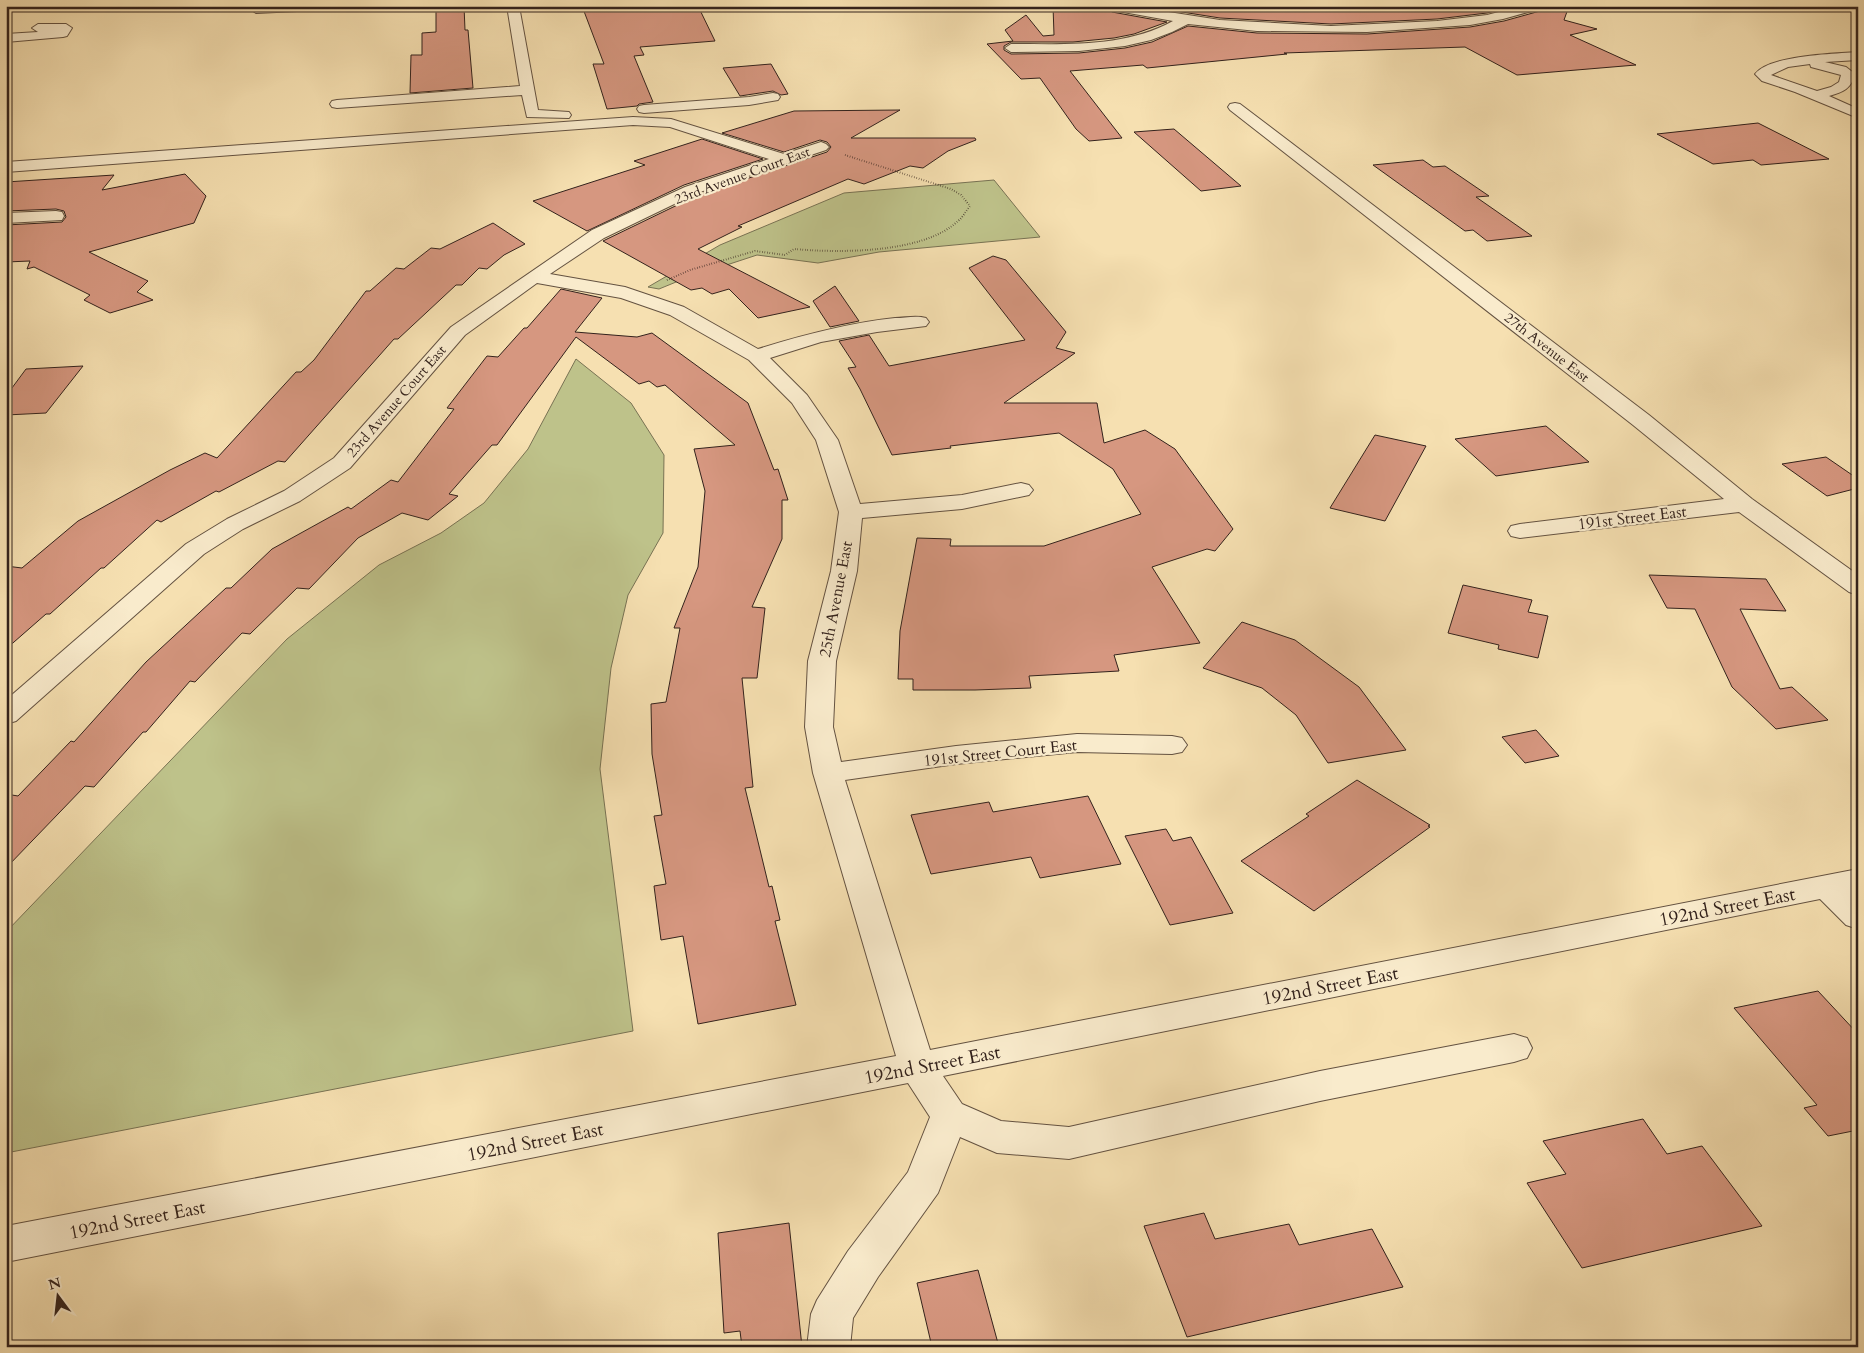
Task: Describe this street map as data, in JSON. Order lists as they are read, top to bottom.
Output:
{
  "streets": {
    "street": [
      "23rd Avenue Court East",
      "27th Avenue East",
      "191st Street East",
      "25th Avenue East",
      "191st Street Court East",
      "192nd Street East"
    ]
  },
  "crossings": [
    ["23rd Avenue Court East", "25th Avenue East"],
    ["27th Avenue East", "191st Street East"],
    ["25th Avenue East", "191st Street Court East"],
    ["25th Avenue East", "192nd Street East"]
  ],
  "north": "top"
}
